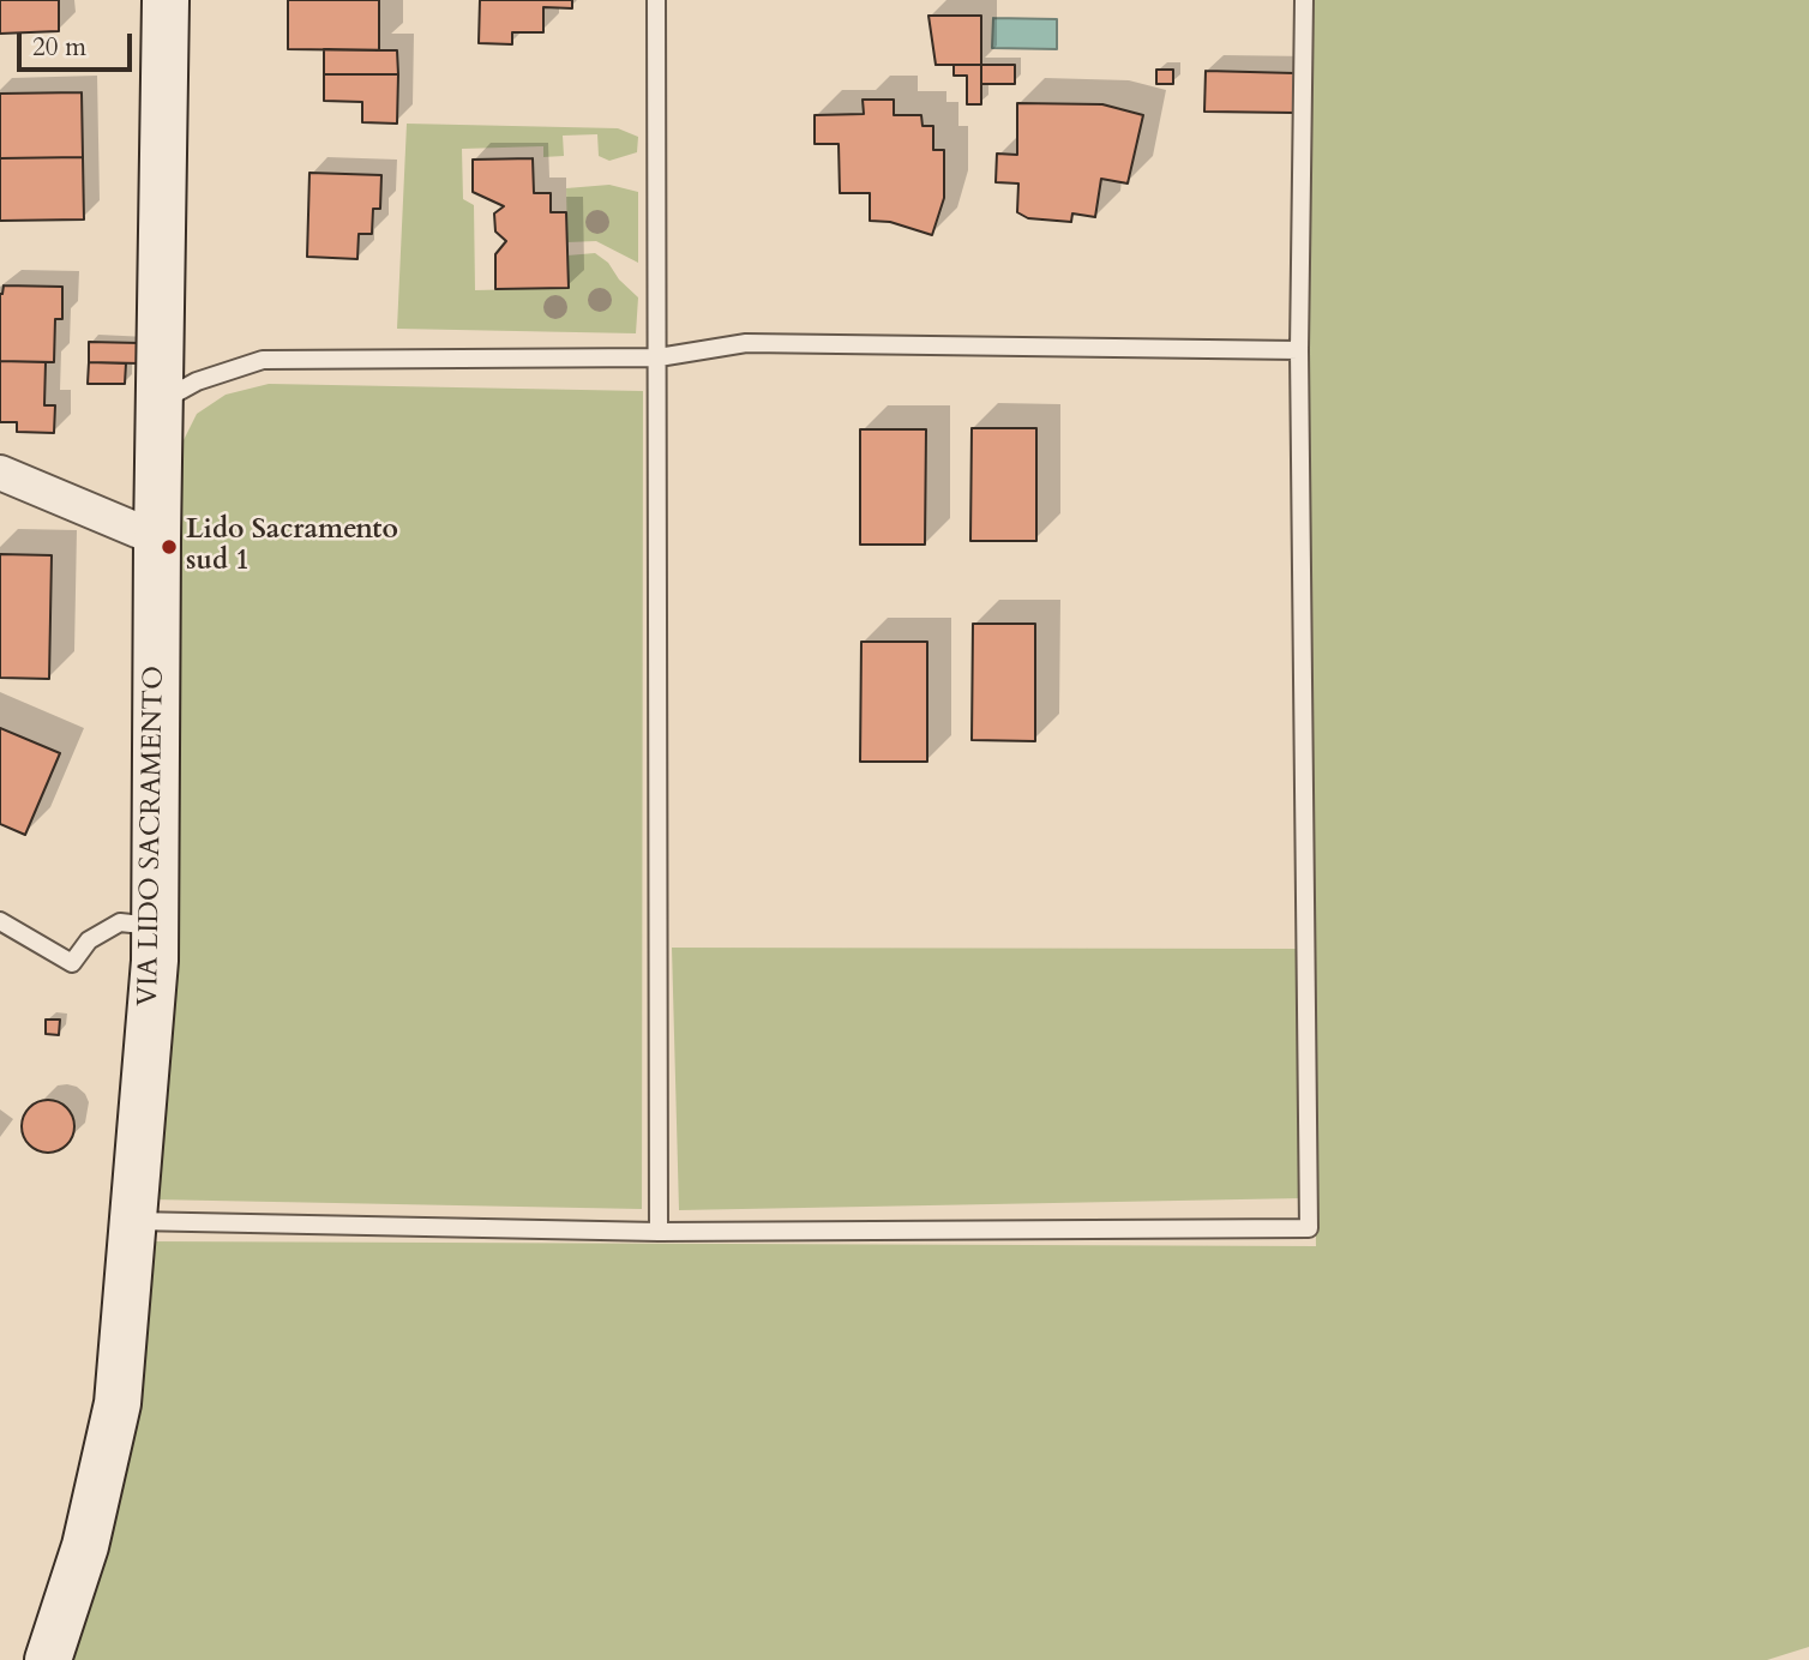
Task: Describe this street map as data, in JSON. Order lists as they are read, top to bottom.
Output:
{
  "streets": {
    "street": ["VIA LIDO SACRAMENTO"]
  },
  "places": ["Lido Sacramento sud 1"],
  "scale_bar": "20 m"
}
